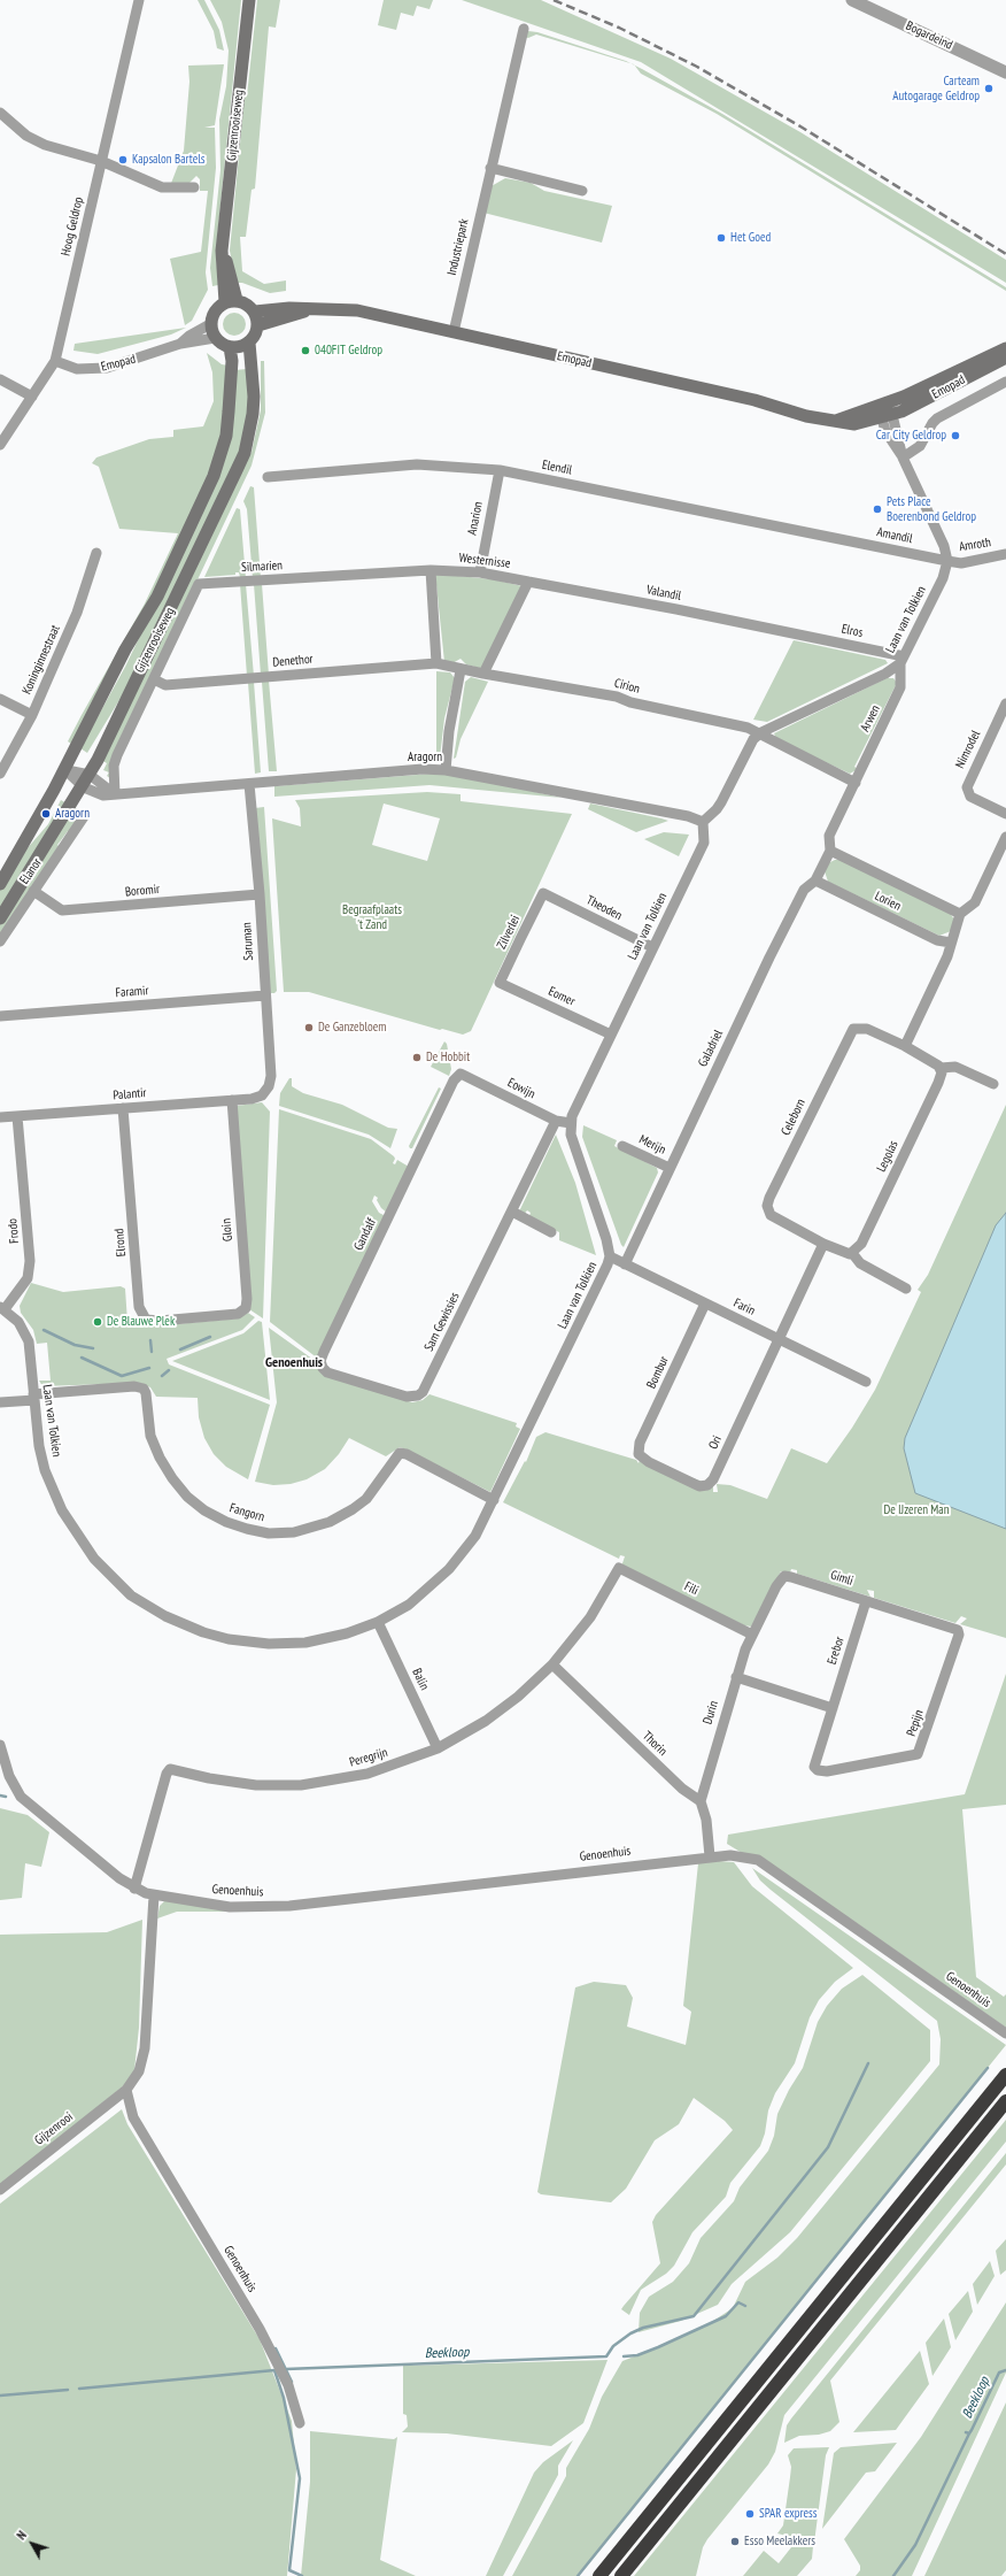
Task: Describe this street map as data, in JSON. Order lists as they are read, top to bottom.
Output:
{
  "streets": {
    "main road": ["Gijzenrooiseweg", "Emopad"],
    "street": [
      "Bogardeind",
      "Hoog Geldrop",
      "Industriepark",
      "Elendil",
      "Anarion",
      "Amandil",
      "Amroth",
      "Westernisse",
      "Silmarien",
      "Valandil",
      "Laan van Tolkien",
      "Elros",
      "Koninginnestraat",
      "Denethor",
      "Cirion",
      "Arwen",
      "Nimrodel",
      "Aragorn",
      "Elanor",
      "Boromir",
      "Lorien",
      "Theoden",
      "Zilverlei",
      "Saruman",
      "Faramir",
      "Eomer",
      "Galadriel",
      "Eowijn",
      "Palantir",
      "Celeborn",
      "Merijn",
      "Legolas",
      "Gloin",
      "Frodo",
      "Gandalf",
      "Elrond",
      "Farin",
      "Sam Gewissies",
      "Bombur",
      "Ori",
      "Fangorn",
      "Gimli",
      "Fili",
      "Erebor",
      "Balin",
      "Durin",
      "Pepijn",
      "Thorin",
      "Peregrijn",
      "Genoenhuis",
      "Gijzenrooi"
    ]
  },
  "crossings": [
    ["Gijzenrooiseweg", "Emopad"],
    ["Gijzenrooiseweg", "Silmarien"],
    ["Gijzenrooiseweg", "Denethor"],
    ["Gijzenrooiseweg", "Aragorn"],
    ["Hoog Geldrop", "Emopad"],
    ["Industriepark", "Emopad"],
    ["Elendil", "Anarion"],
    ["Elendil", "Amandil"],
    ["Anarion", "Westernisse"],
    ["Amandil", "Amroth"],
    ["Amandil", "Laan van Tolkien"],
    ["Amroth", "Laan van Tolkien"],
    ["Westernisse", "Silmarien"],
    ["Westernisse", "Valandil"],
    ["Silmarien", "Denethor"],
    ["Valandil", "Elros"],
    ["Laan van Tolkien", "Elros"],
    ["Laan van Tolkien", "Cirion"],
    ["Laan van Tolkien", "Arwen"],
    ["Laan van Tolkien", "Aragorn"],
    ["Laan van Tolkien", "Theoden"],
    ["Laan van Tolkien", "Eomer"],
    ["Laan van Tolkien", "Eowijn"],
    ["Laan van Tolkien", "Frodo"],
    ["Laan van Tolkien", "Farin"],
    ["Laan van Tolkien", "Fangorn"],
    ["Laan van Tolkien", "Balin"],
    ["Elros", "Arwen"],
    ["Arwen", "Lorien"],
    ["Arwen", "Galadriel"],
    ["Aragorn", "Saruman"],
    ["Elanor", "Boromir"],
    ["Boromir", "Saruman"],
    ["Lorien", "Galadriel"],
    ["Theoden", "Zilverlei"],
    ["Zilverlei", "Eomer"],
    ["Saruman", "Faramir"],
    ["Saruman", "Palantir"],
    ["Galadriel", "Merijn"],
    ["Galadriel", "Farin"],
    ["Eowijn", "Gandalf"],
    ["Eowijn", "Sam Gewissies"],
    ["Palantir", "Gloin"],
    ["Palantir", "Frodo"],
    ["Palantir", "Elrond"],
    ["Gloin", "Elrond"],
    ["Gandalf", "Sam Gewissies"],
    ["Farin", "Bombur"],
    ["Farin", "Ori"],
    ["Bombur", "Ori"],
    ["Gimli", "Fili"],
    ["Gimli", "Erebor"],
    ["Gimli", "Durin"],
    ["Gimli", "Pepijn"],
    ["Fili", "Durin"],
    ["Fili", "Peregrijn"],
    ["Erebor", "Pepijn"],
    ["Balin", "Peregrijn"],
    ["Durin", "Thorin"],
    ["Thorin", "Peregrijn"],
    ["Peregrijn", "Genoenhuis"],
    ["Genoenhuis", "Gijzenrooi"]
  ],
  "districts": ["Genoenhuis"],
  "water": ["Beekloop"],
  "parks": ["Begraafplaats 't Zand", "De IJzeren Man"],
  "places": [
    "Carteam Autogarage Geldrop",
    "Kapsalon Bartels",
    "Het Goed",
    "040FIT Geldrop",
    "Car City Geldrop",
    "Pets Place Boerenbond Geldrop",
    "Aragorn",
    "De Ganzebloem",
    "De Hobbit",
    "De Blauwe Plek",
    "SPAR express",
    "Esso Meelakkers"
  ],
  "north": "top left"
}
